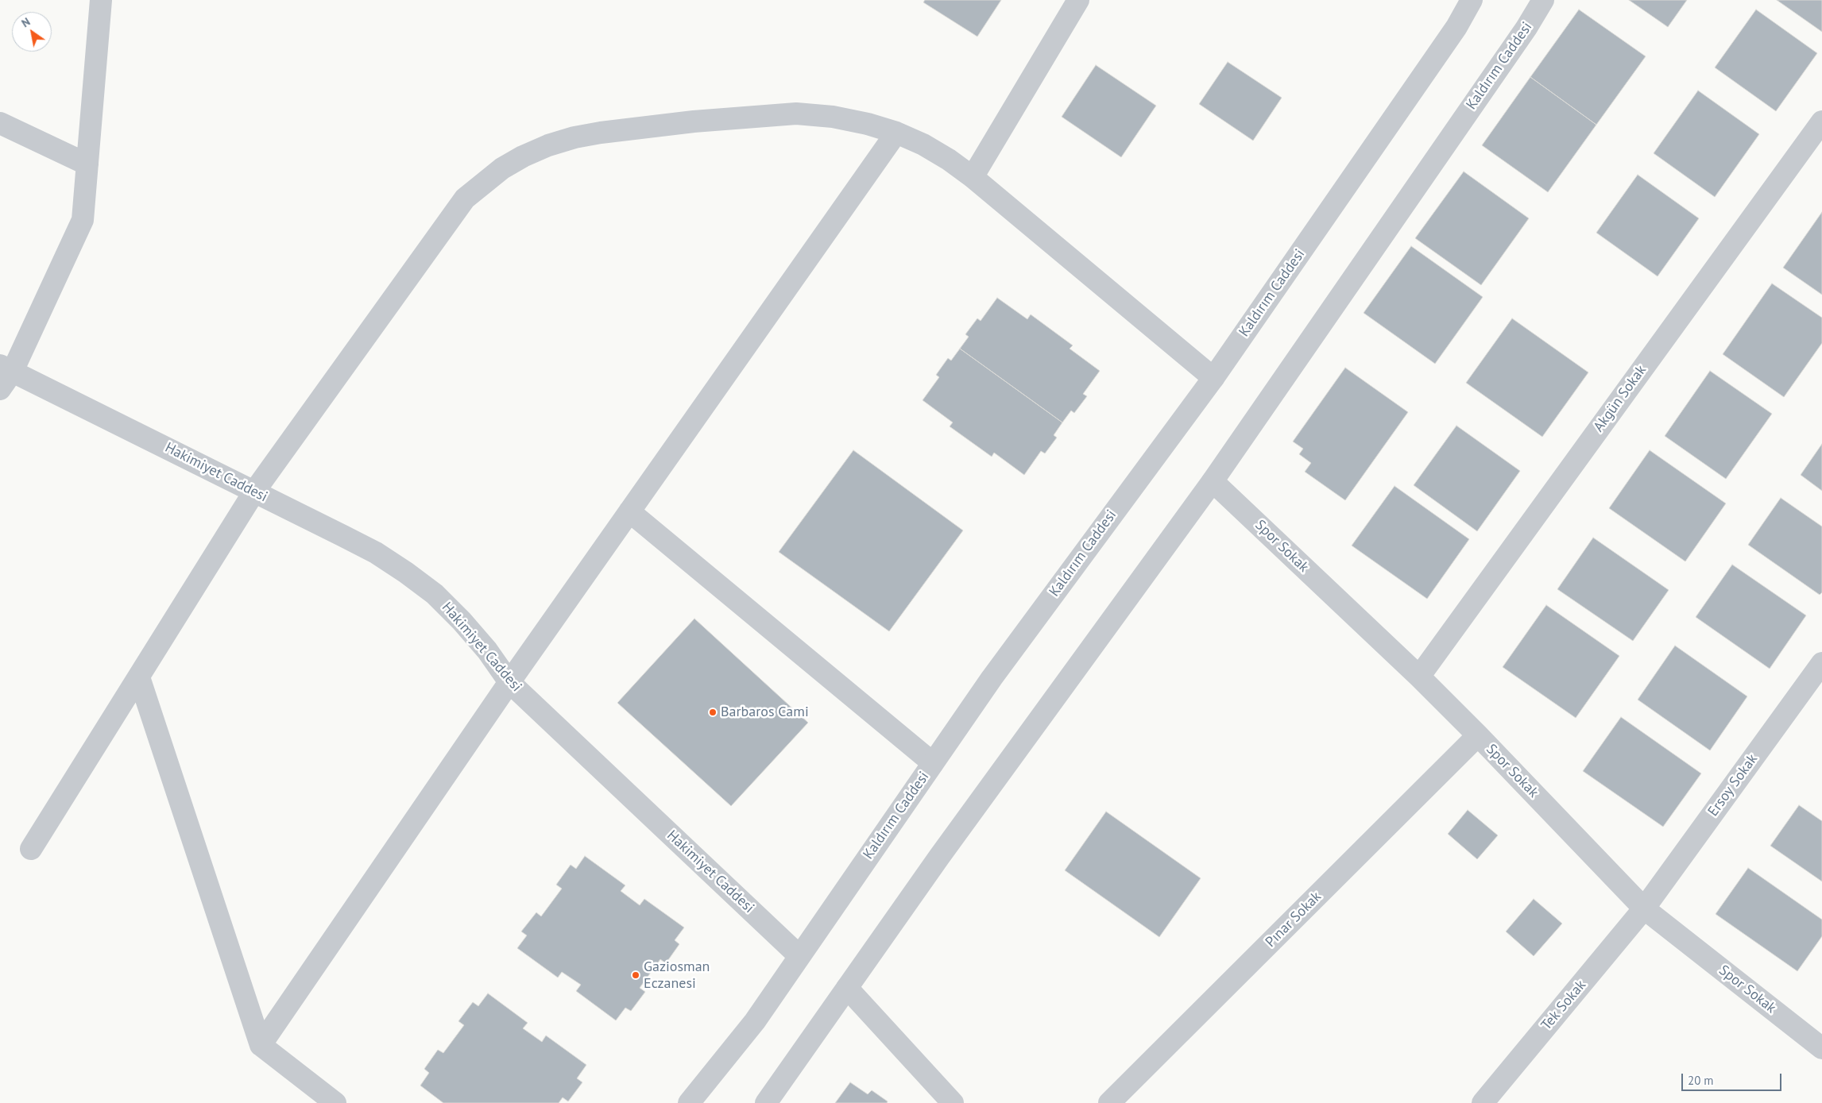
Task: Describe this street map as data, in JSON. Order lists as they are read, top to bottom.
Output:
{
  "streets": {
    "street": [
      "Kaldırım Caddesi",
      "Akgün Sokak",
      "Hakimiyet Caddesi",
      "Spor Sokak",
      "Ersoy Sokak",
      "Pınar Sokak",
      "Tek Sokak"
    ]
  },
  "crossings": [
    ["Kaldırım Caddesi", "Hakimiyet Caddesi"],
    ["Kaldırım Caddesi", "Spor Sokak"],
    ["Akgün Sokak", "Spor Sokak"],
    ["Spor Sokak", "Ersoy Sokak"],
    ["Spor Sokak", "Pınar Sokak"],
    ["Spor Sokak", "Tek Sokak"],
    ["Ersoy Sokak", "Tek Sokak"]
  ],
  "places": ["Barbaros Cami", "Gaziosman Eczanesi"],
  "scale_bar": "20 m",
  "north": "top left"
}
